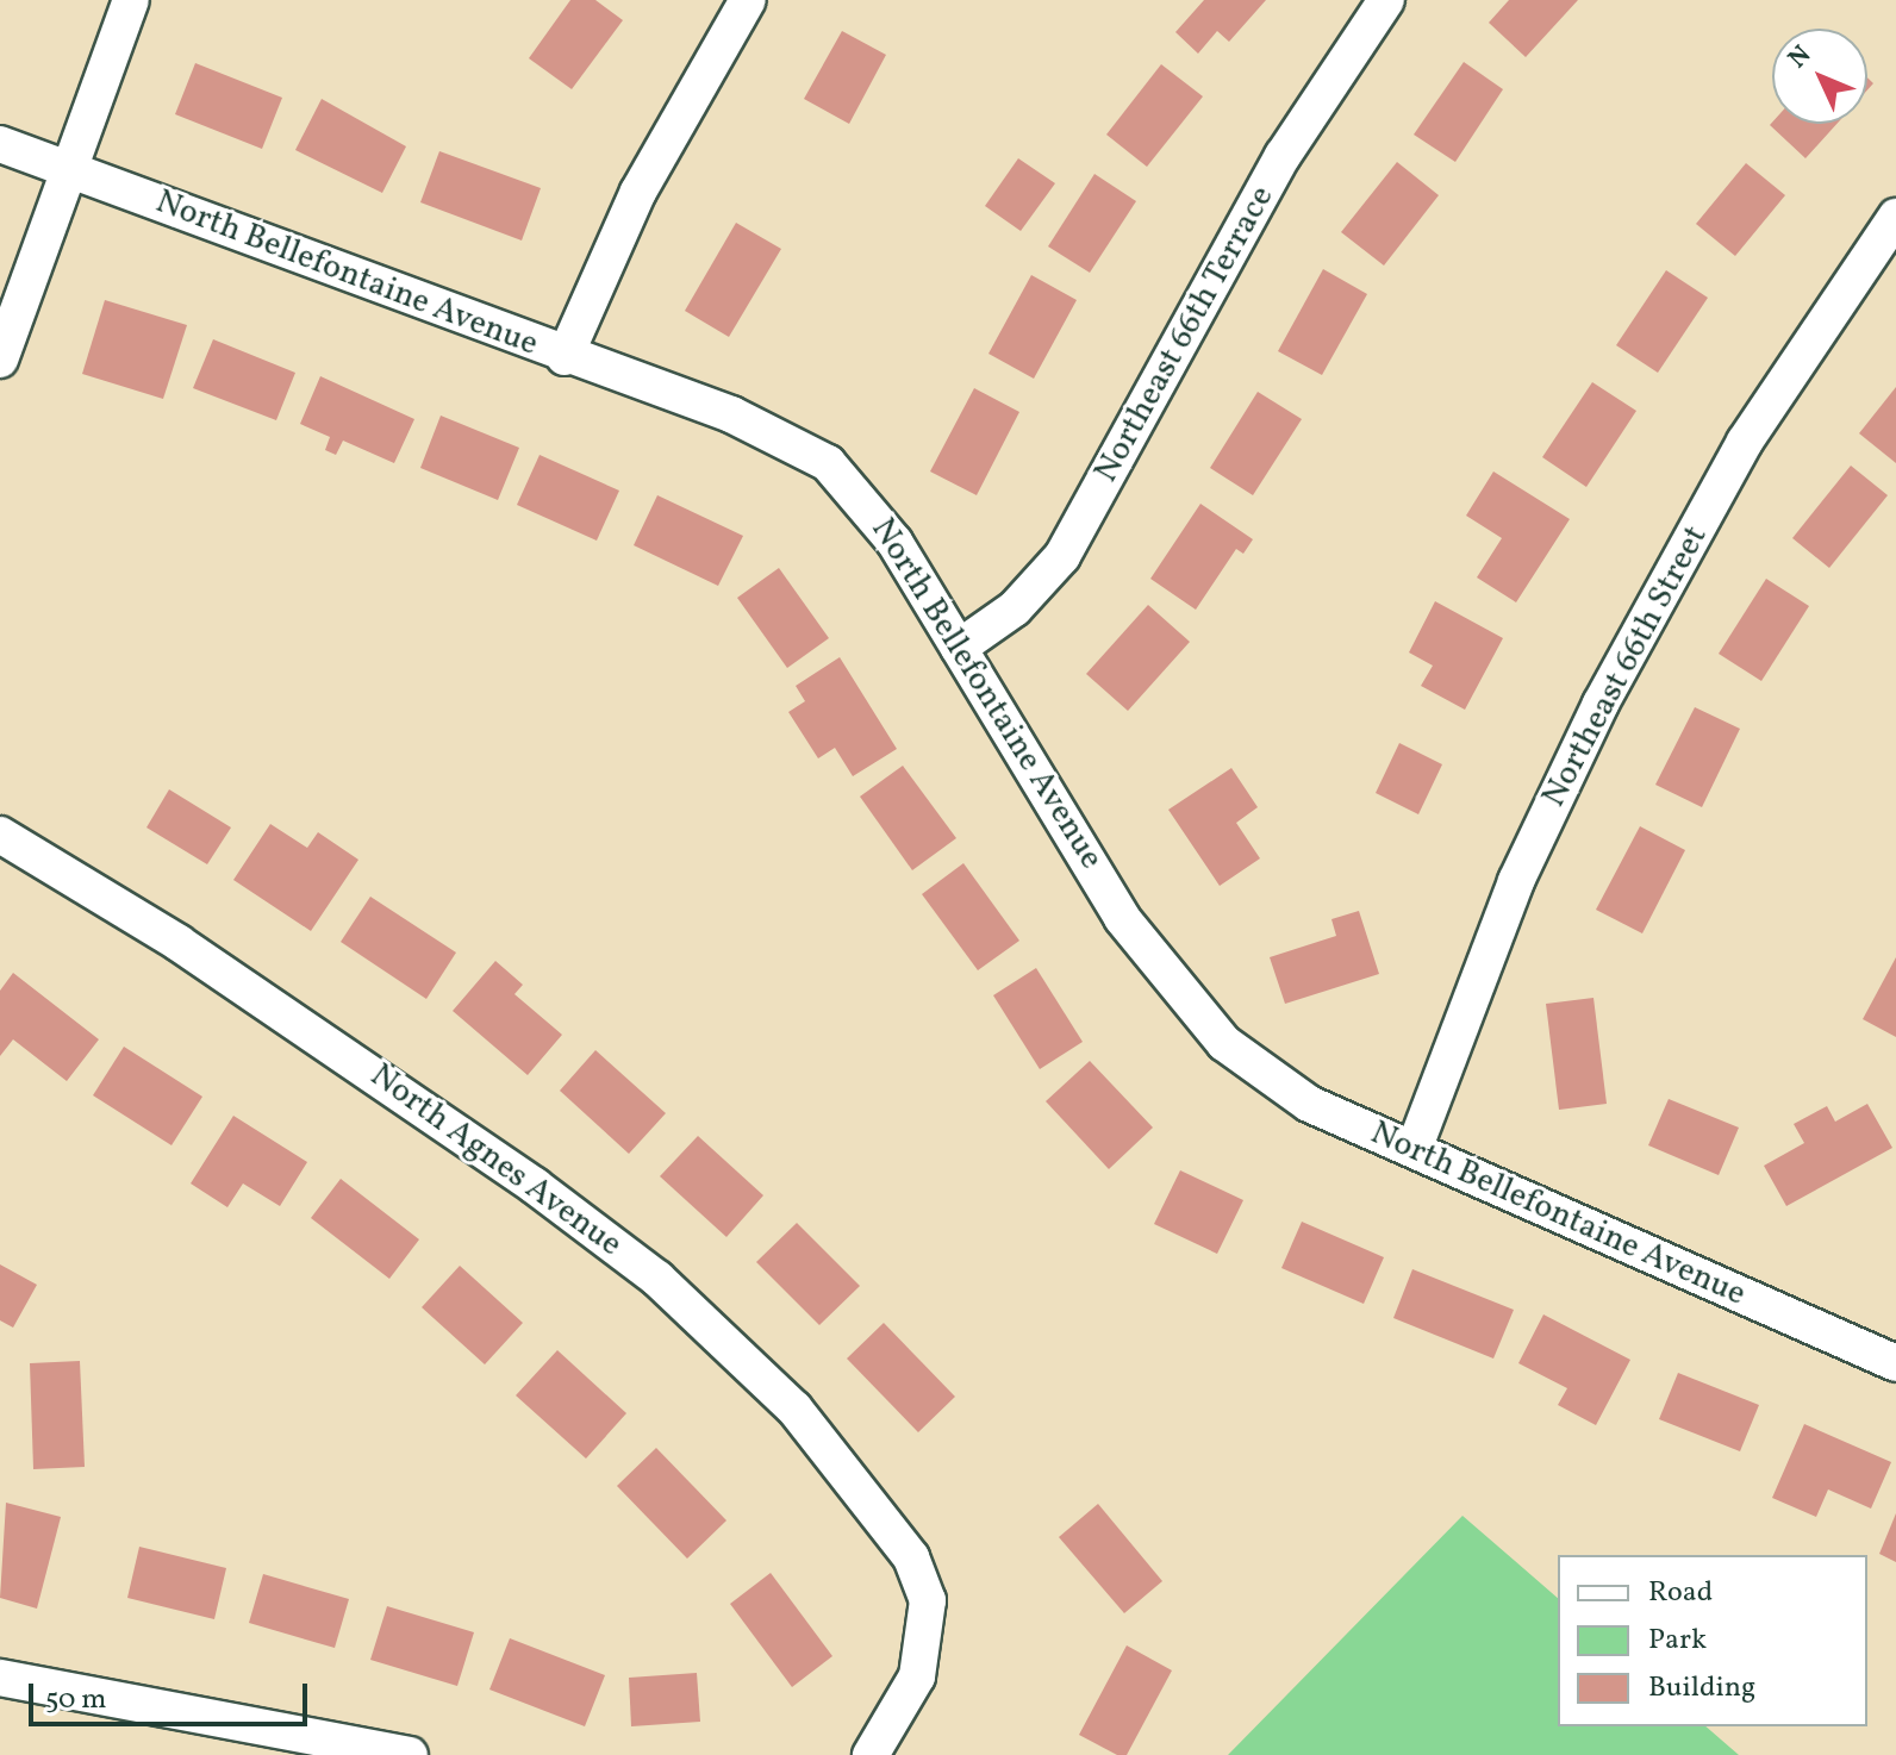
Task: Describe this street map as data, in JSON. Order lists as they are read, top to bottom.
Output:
{
  "streets": {
    "street": [
      "North Bellefontaine Avenue",
      "Northeast 66th Terrace",
      "Northeast 66th Street",
      "North Agnes Avenue"
    ]
  },
  "crossings": [
    ["North Bellefontaine Avenue", "Northeast 66th Terrace"],
    ["North Bellefontaine Avenue", "Northeast 66th Street"]
  ],
  "legend": ["Road", "Park", "Building"],
  "scale_bar": "50 m",
  "north": "top left"
}
